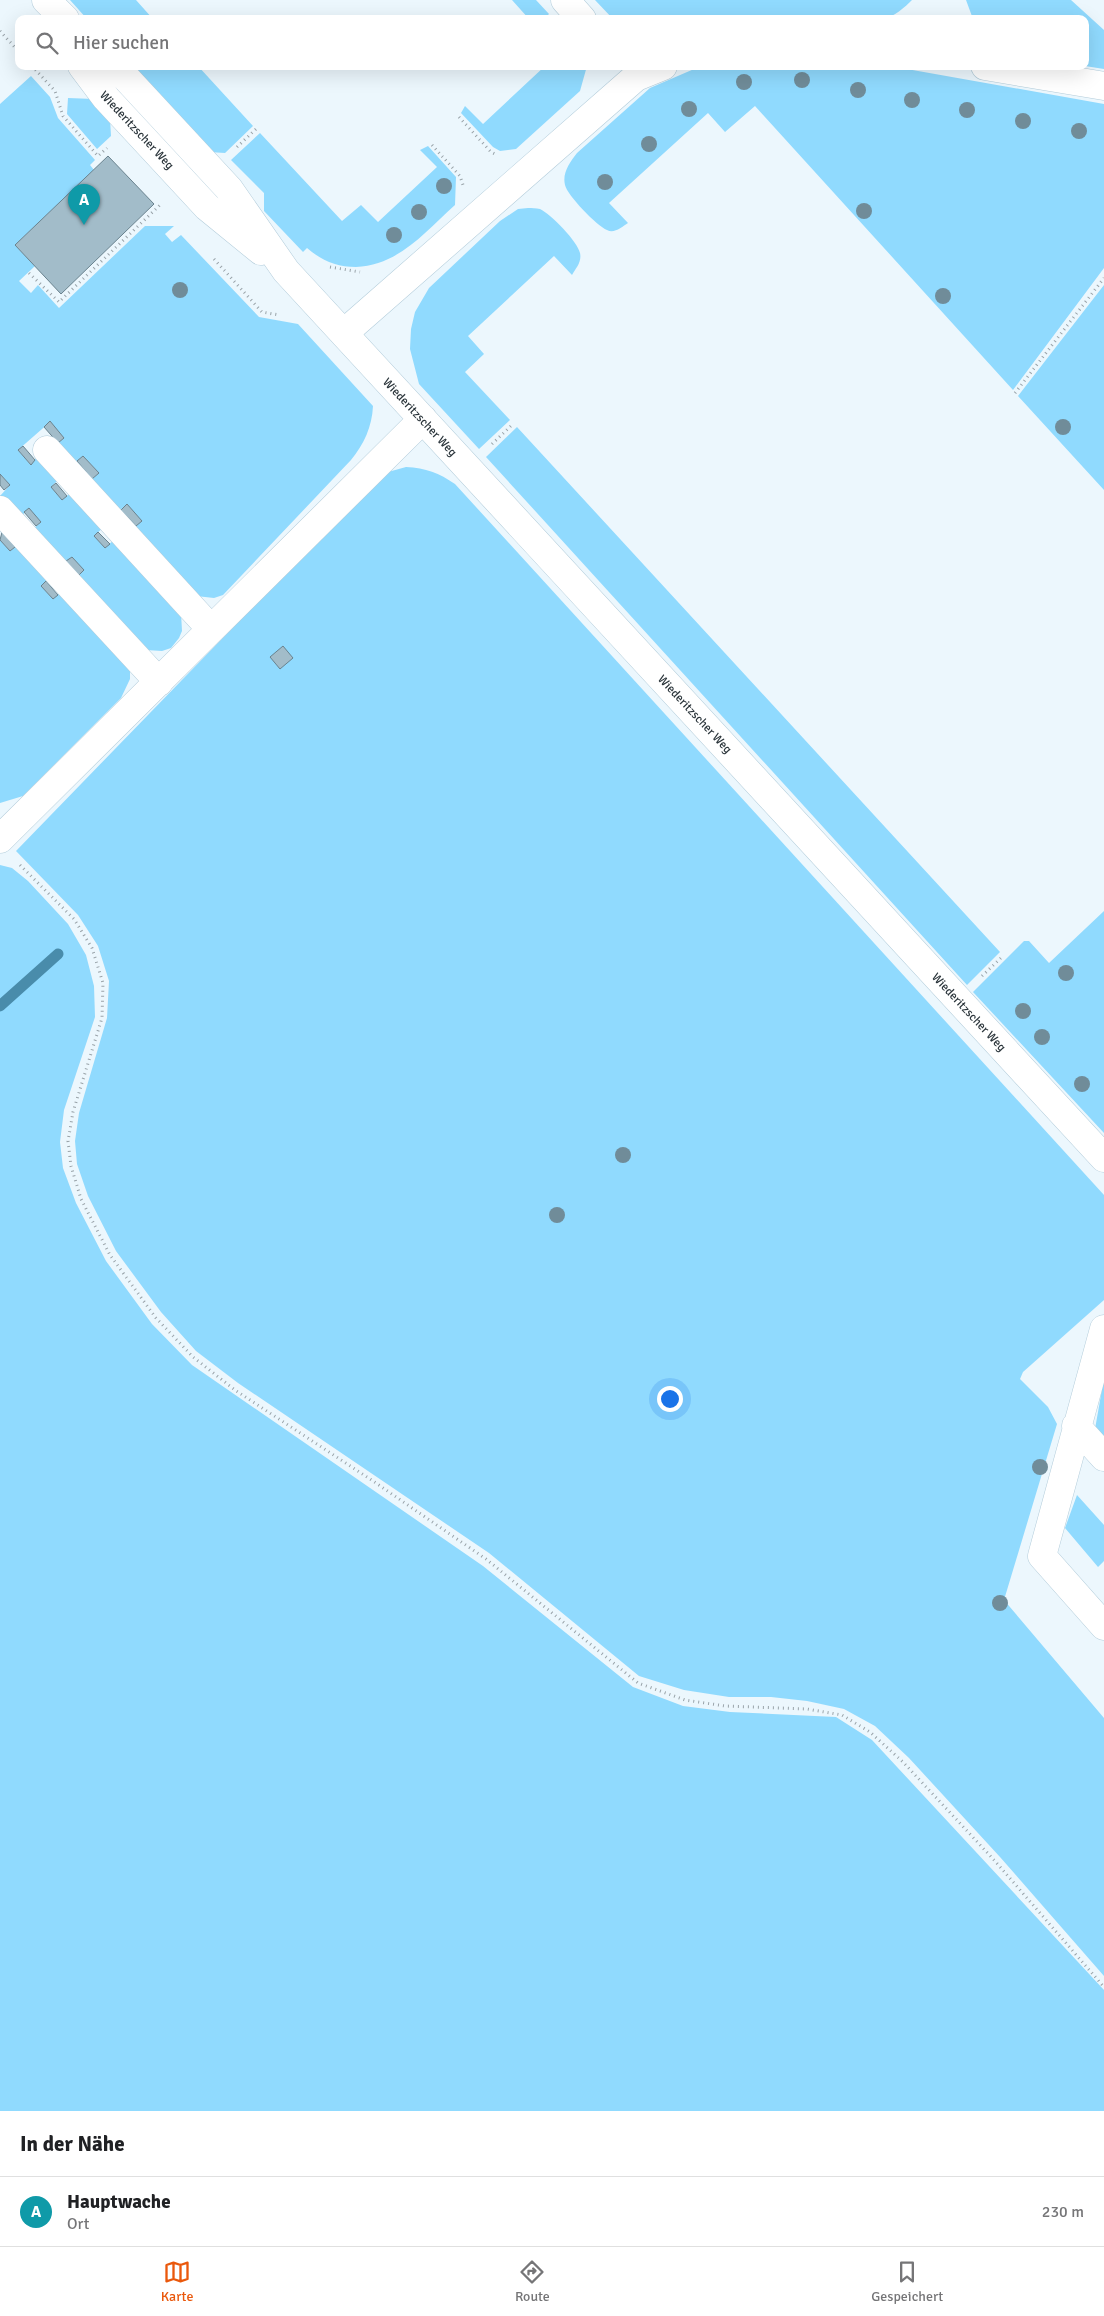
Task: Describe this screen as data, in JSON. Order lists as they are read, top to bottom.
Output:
{
  "streets": {
    "lane": ["Wiederitzscher Weg"]
  },
  "page": {
    "search": "Hier suchen",
    "pins": "A",
    "heading": "In der Nähe",
    "list": [
      {
        "mark": "A",
        "name": "Hauptwache",
        "note": "Ort",
        "value": "230 m"
      }
    ],
    "nav": ["Karte", "Route", "Gespeichert"]
  }
}
